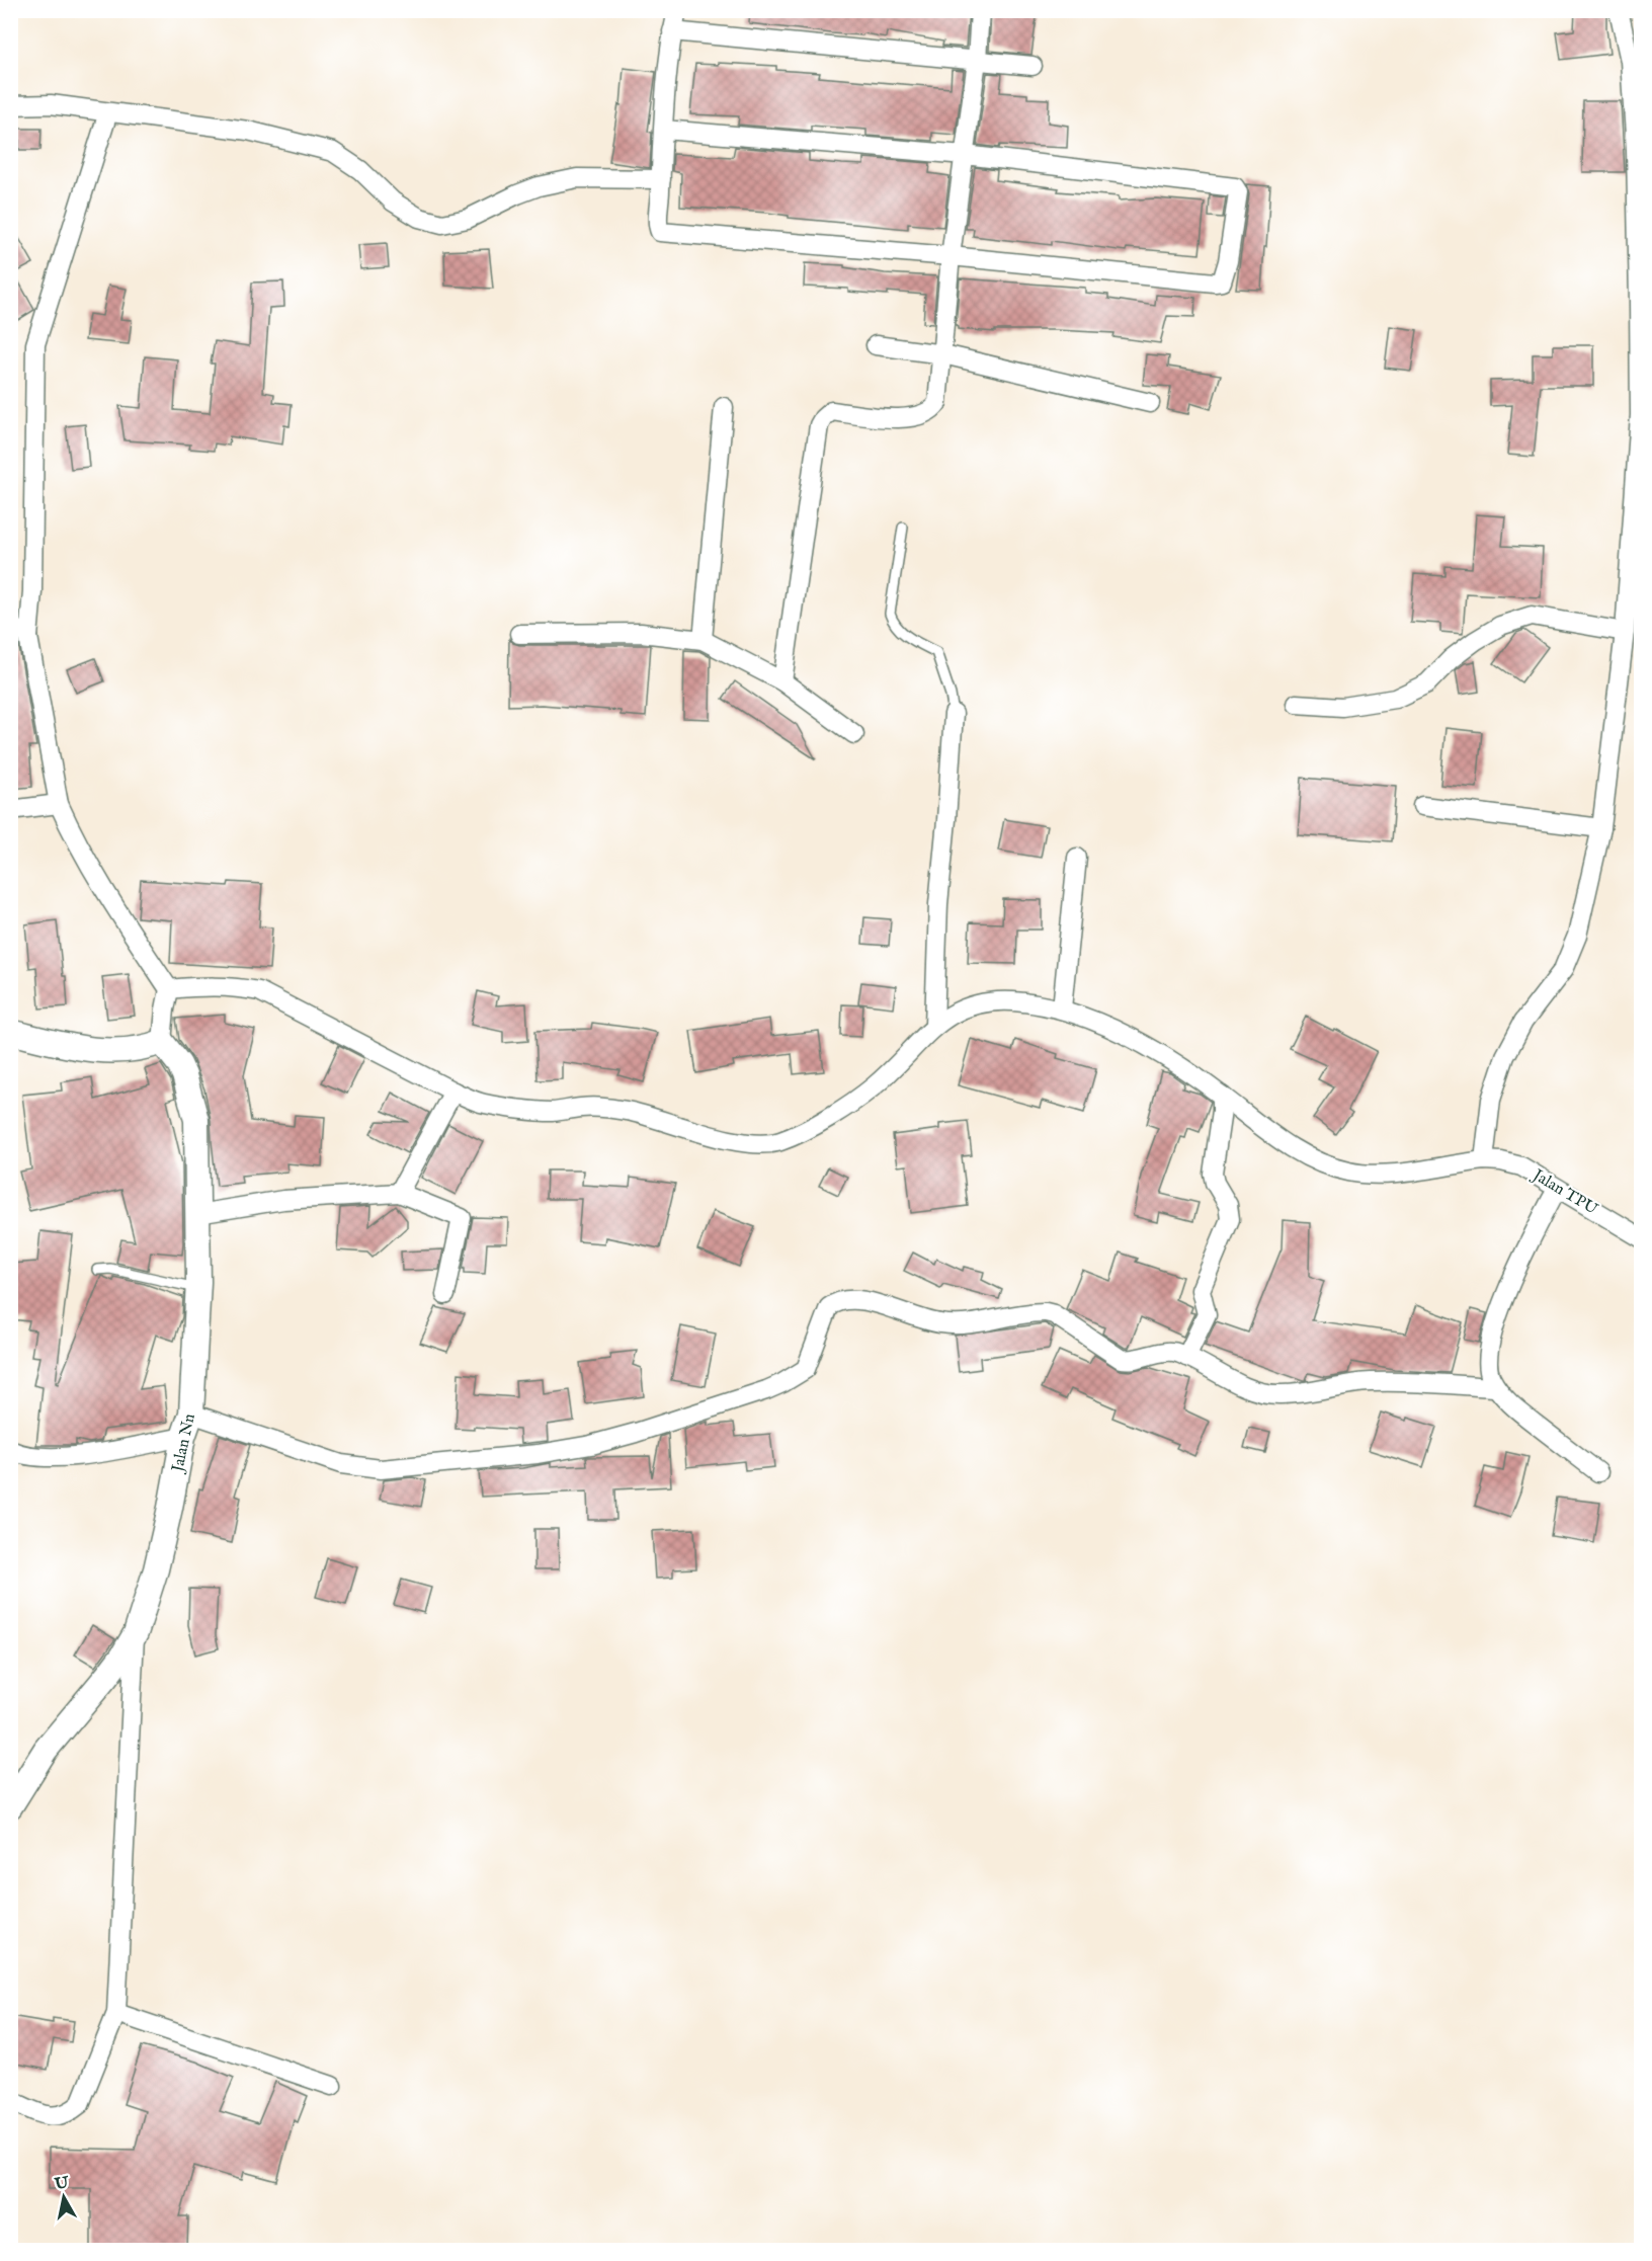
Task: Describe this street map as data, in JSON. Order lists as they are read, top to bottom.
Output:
{
  "streets": {
    "street": ["Jalan TPU", "Jalan Nn"]
  },
  "north": "top"
}
